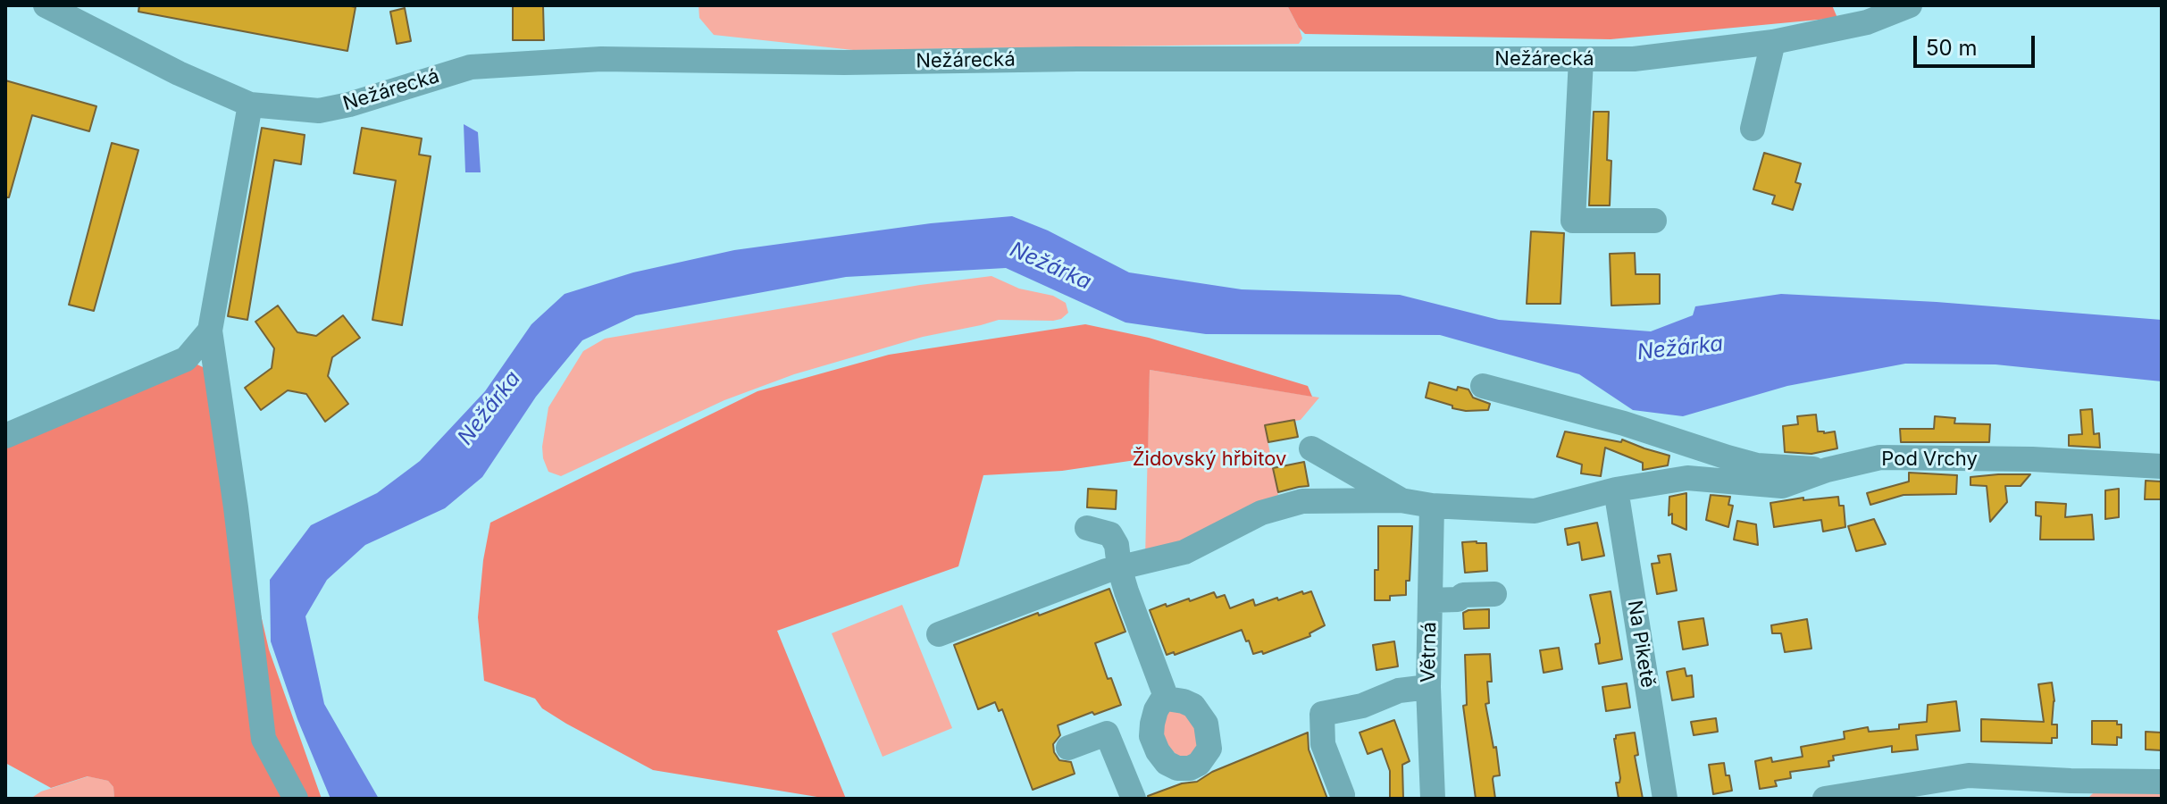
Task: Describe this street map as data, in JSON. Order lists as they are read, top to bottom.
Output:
{
  "streets": {
    "street": [
      "Nežárecká",
      "Pod Vrchy",
      "Na Piketě",
      "Větrná"
    ]
  },
  "crossings": [
    ["Pod Vrchy", "Na Piketě"],
    ["Pod Vrchy", "Větrná"]
  ],
  "water": ["Nežárka"],
  "parks": ["Židovský hřbitov"],
  "scale_bar": "50 m"
}
